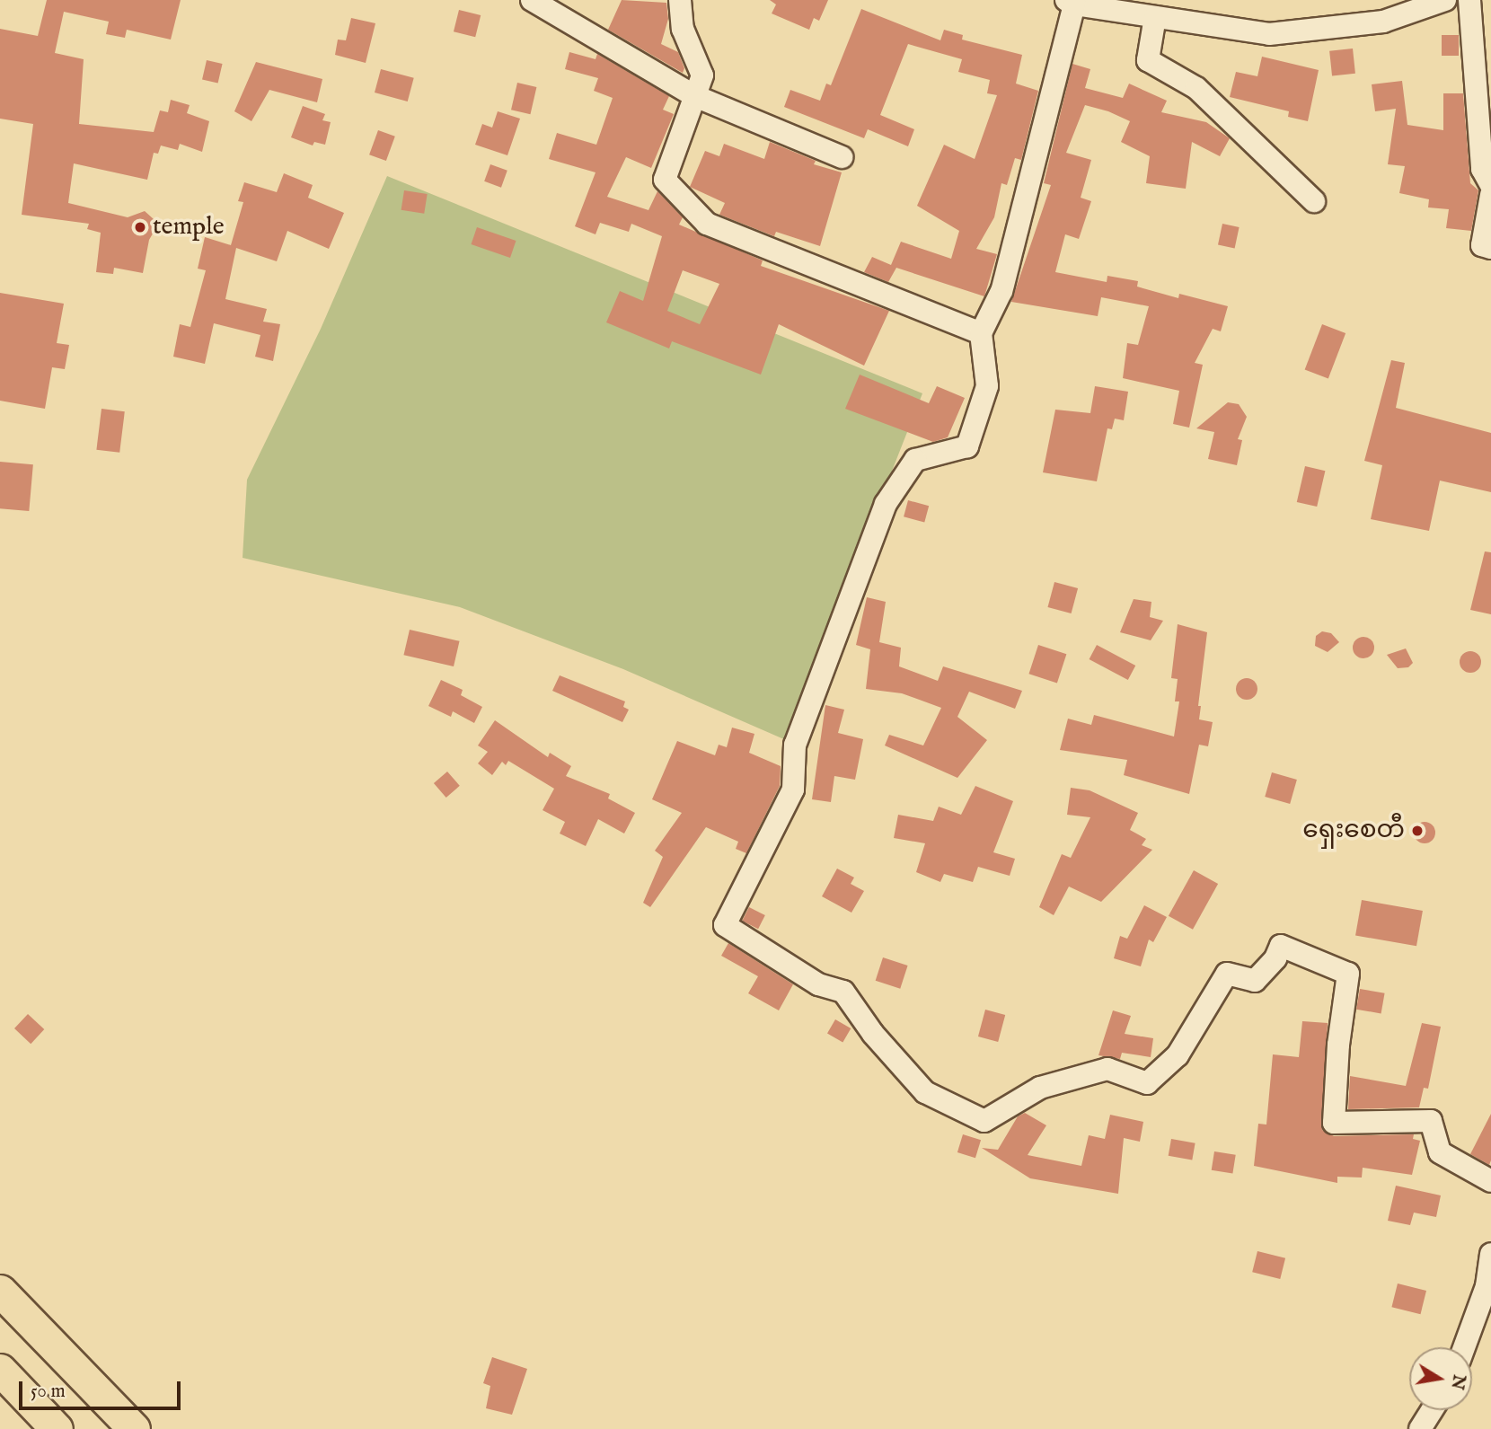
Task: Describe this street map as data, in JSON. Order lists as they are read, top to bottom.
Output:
{
  "places": ["temple", "ရှေးစေတီ"],
  "scale_bar": "50 m",
  "north": "right"
}
